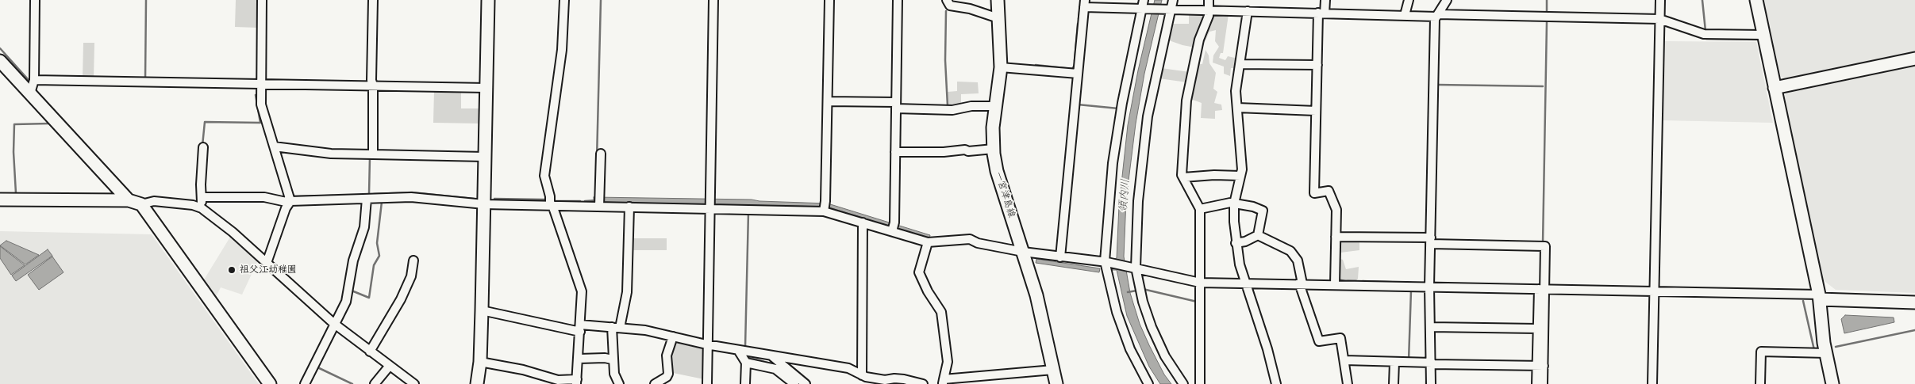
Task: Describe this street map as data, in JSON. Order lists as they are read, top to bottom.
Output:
{
  "streets": {
    "street": ["一宮津島線"]
  },
  "water": ["領内川"],
  "places": ["祖父江幼稚園"]
}
